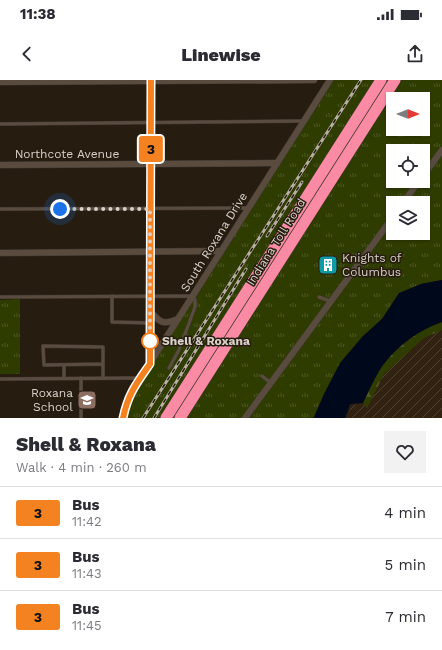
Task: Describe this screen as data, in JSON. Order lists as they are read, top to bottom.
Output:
{
  "streets": {
    "highway": ["Indiana Toll Road"],
    "street": ["Northcote Avenue", "South Roxana Drive"]
  },
  "crossings": [
    ["Northcote Avenue", "South Roxana Drive"]
  ],
  "places": {
    "building": ["Knights of Columbus"],
    "other": ["Shell & Roxana"],
    "school or university": ["Roxana School"]
  },
  "lines": ["bus line 3"],
  "north": "right",
  "page": {
    "status": "11:38",
    "header": "Linewise",
    "on_map": "3",
    "heading": ["Shell & Roxana", "Walk · 4 min · 260 m"],
    "list": [
      {
        "mark": "3",
        "name": "Bus",
        "note": "11:42",
        "value": "4 min"
      },
      {
        "mark": "3",
        "name": "Bus",
        "note": "11:43",
        "value": "5 min"
      },
      {
        "mark": "3",
        "name": "Bus",
        "note": "11:45",
        "value": "7 min"
      }
    ]
  }
}
